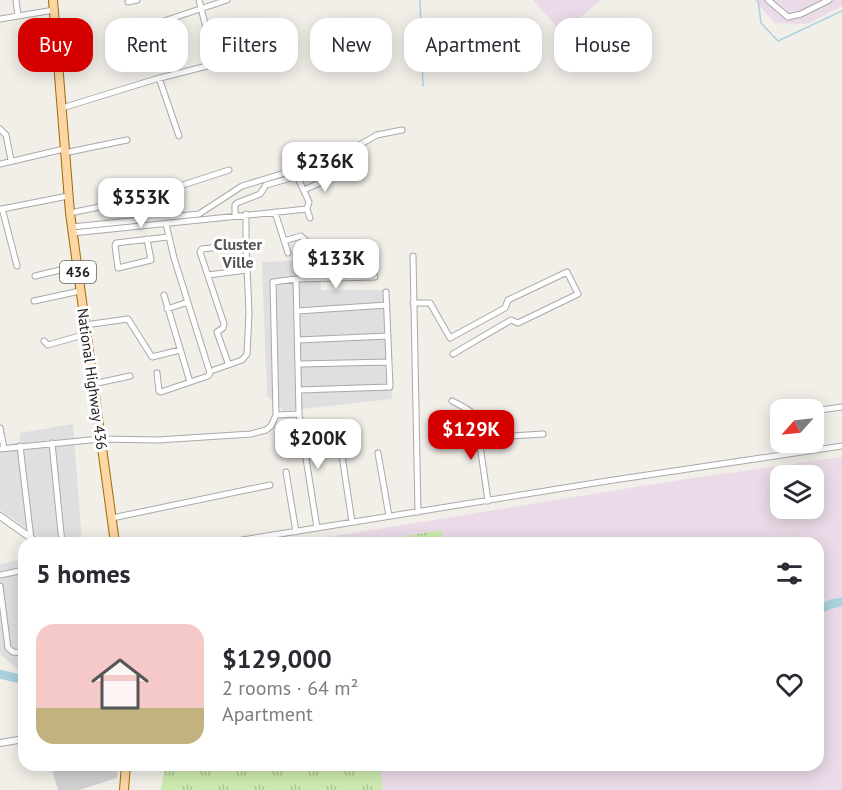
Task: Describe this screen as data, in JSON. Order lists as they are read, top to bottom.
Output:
{
  "streets": {
    "main road": ["436", "National Highway 436"]
  },
  "districts": ["Cluster Ville"],
  "north": "bottom left",
  "page": {
    "chip": [
      "Buy",
      "Rent",
      "Filters",
      "New",
      "Apartment",
      "House"
    ],
    "price": [
      "$236K",
      "$353K",
      "$133K",
      "$129K",
      "$200K"
    ],
    "heading": "5 homes",
    "list": [
      {
        "name": "$129,000",
        "note": "2 rooms · 64 m² · Apartment"
      }
    ]
  }
}
